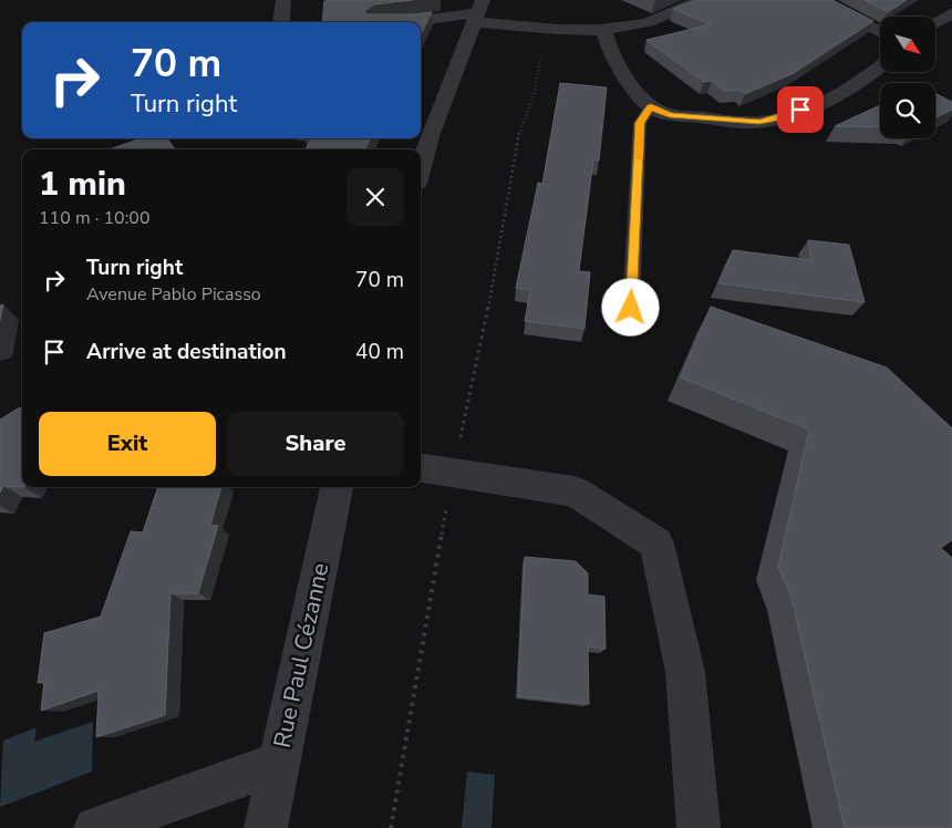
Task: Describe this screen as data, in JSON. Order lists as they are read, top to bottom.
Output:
{
  "streets": {
    "street": ["Rue Paul Cézanne"]
  },
  "north": "bottom right",
  "page": {
    "turn": ["70 m", "Turn right"],
    "heading": ["1 min", "110 m · 10:00"],
    "list": [
      {
        "name": "Turn right",
        "note": "Avenue Pablo Picasso",
        "value": "70 m"
      },
      {
        "name": "Arrive at destination",
        "value": "40 m"
      }
    ],
    "buttons": ["Exit", "Share"]
  }
}
